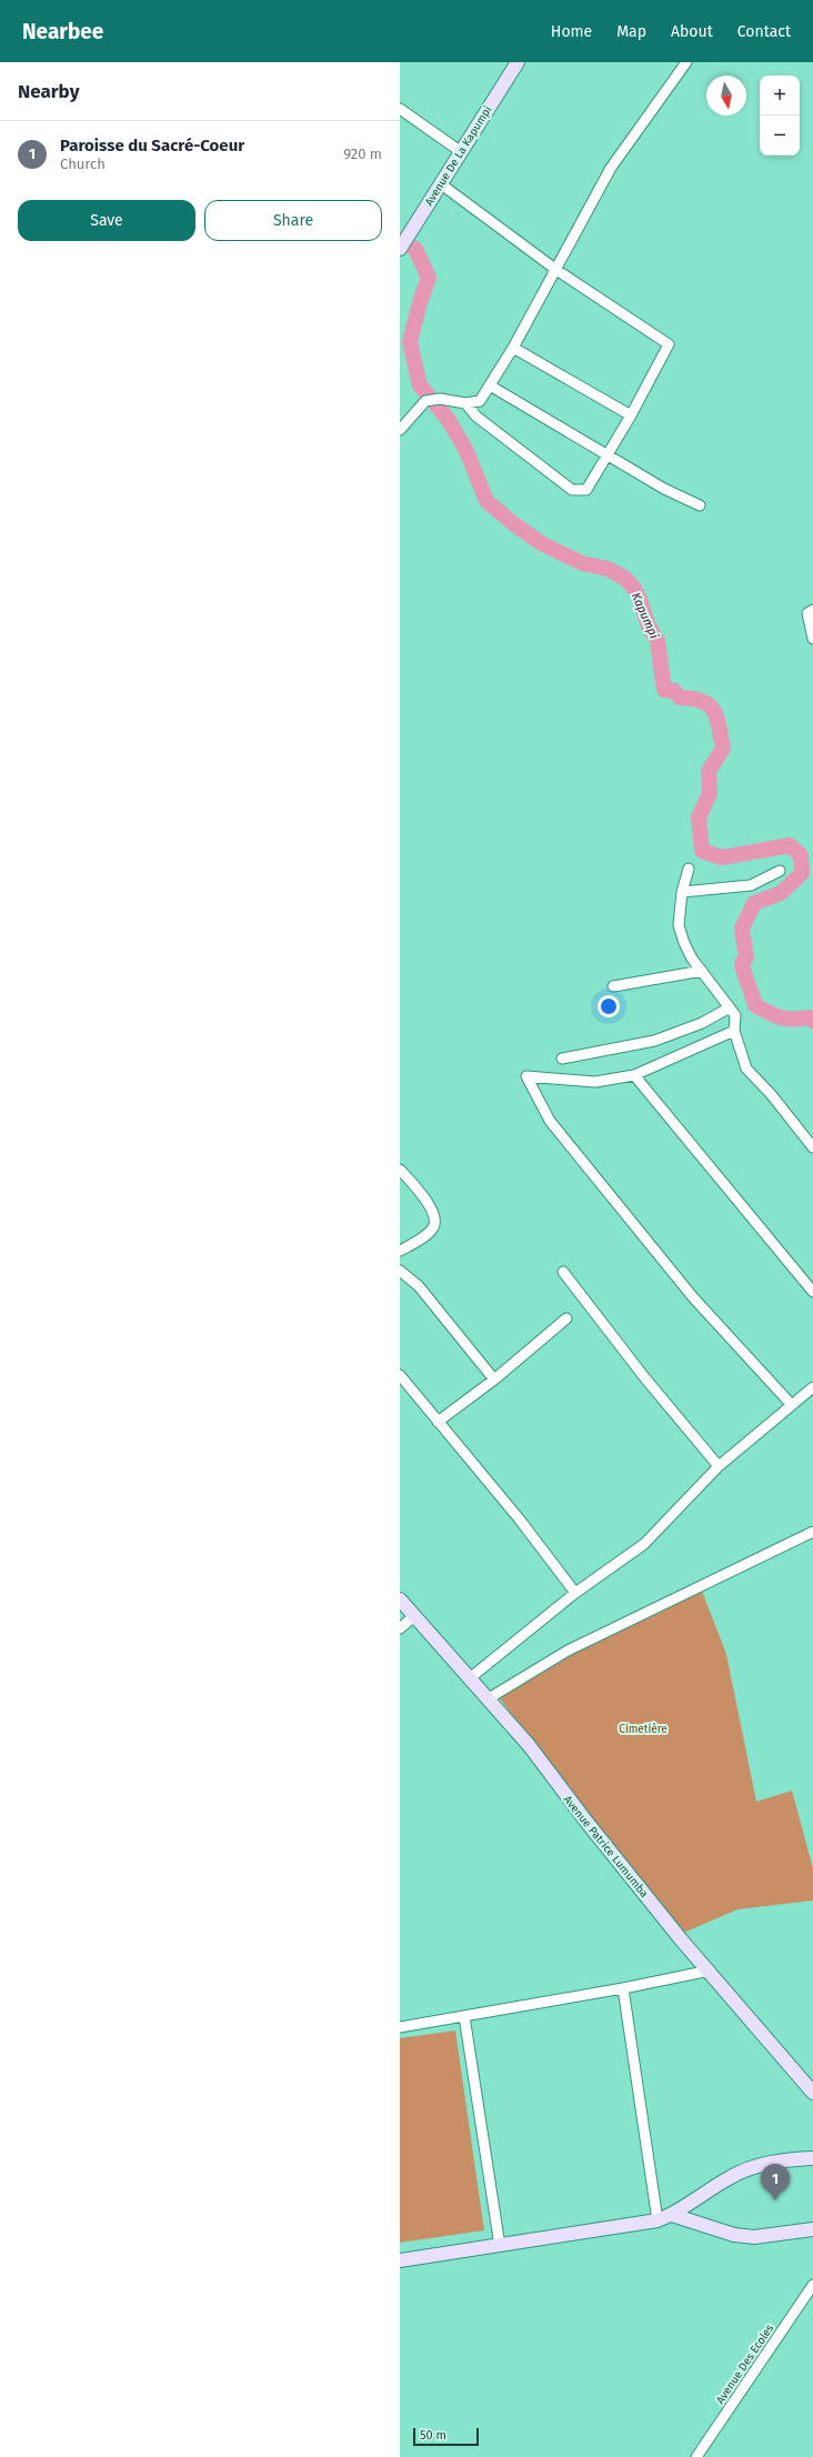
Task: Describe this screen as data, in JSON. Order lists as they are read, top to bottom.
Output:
{
  "streets": {
    "street": ["Avenue De La Kapumpi", "Avenue Patrice Lumumba", "Avenue Des Ecoles"]
  },
  "water": ["Kapumpi"],
  "parks": ["Cimetière"],
  "scale_bar": "50 m",
  "north": "bottom",
  "page": {
    "header": "Nearbee",
    "nav": [
      "Home",
      "Map",
      "About",
      "Contact"
    ],
    "heading": "Nearby",
    "map_buttons": ["+", "−"],
    "list": [
      {
        "mark": "1",
        "name": "Paroisse du Sacré-Coeur",
        "note": "Church",
        "value": "920 m"
      }
    ],
    "buttons": ["Save", "Share"],
    "pins": "1",
    "scale": "50 m"
  }
}
